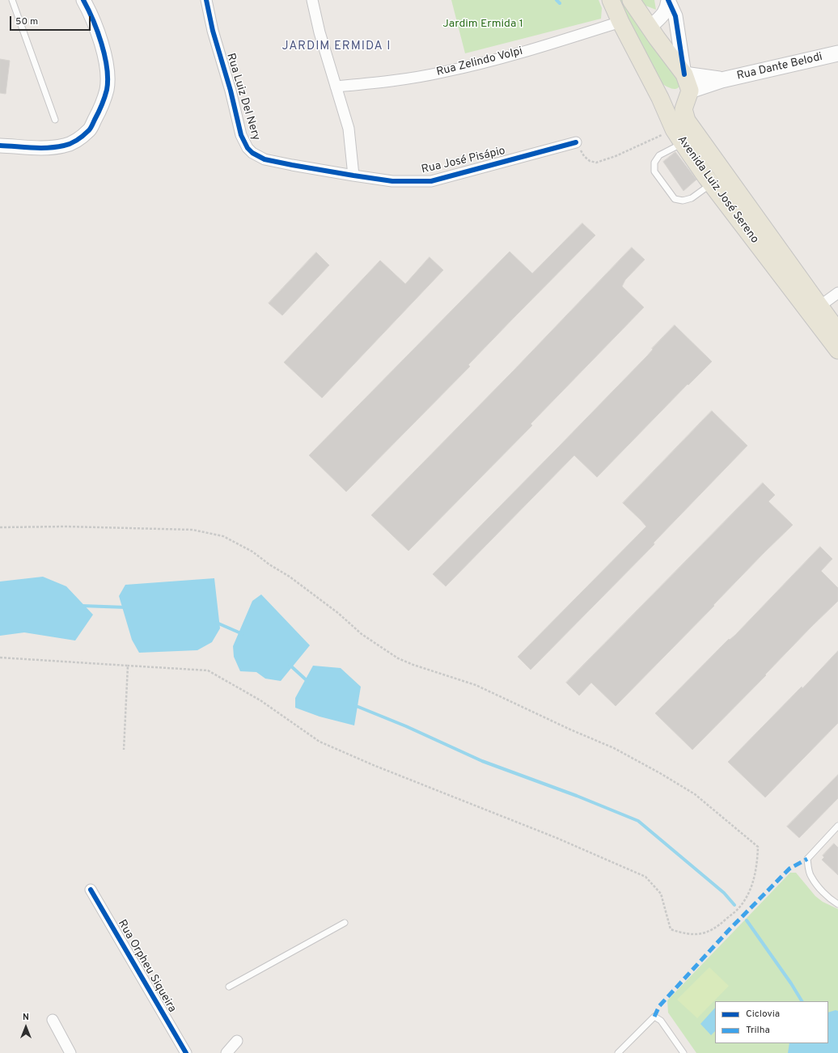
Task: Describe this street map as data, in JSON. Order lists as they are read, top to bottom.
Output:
{
  "streets": {
    "main road": ["Rua Dante Belodi", "Avenida Luiz José Sereno"],
    "street": [
      "Rua Zelindo Volpi",
      "Rua Luiz Del Nery",
      "Rua José Pisápio",
      "Rua Orpheu Siqueira"
    ]
  },
  "crossings": [
    ["Rua Zelindo Volpi", "Avenida Luiz José Sereno"],
    ["Rua Dante Belodi", "Avenida Luiz José Sereno"],
    ["Rua Luiz Del Nery", "Rua José Pisápio"]
  ],
  "districts": ["JARDIM ERMIDA I"],
  "parks": ["Jardim Ermida 1"],
  "legend": ["Ciclovia", "Trilha"],
  "scale_bar": "50 m",
  "north": "top"
}
